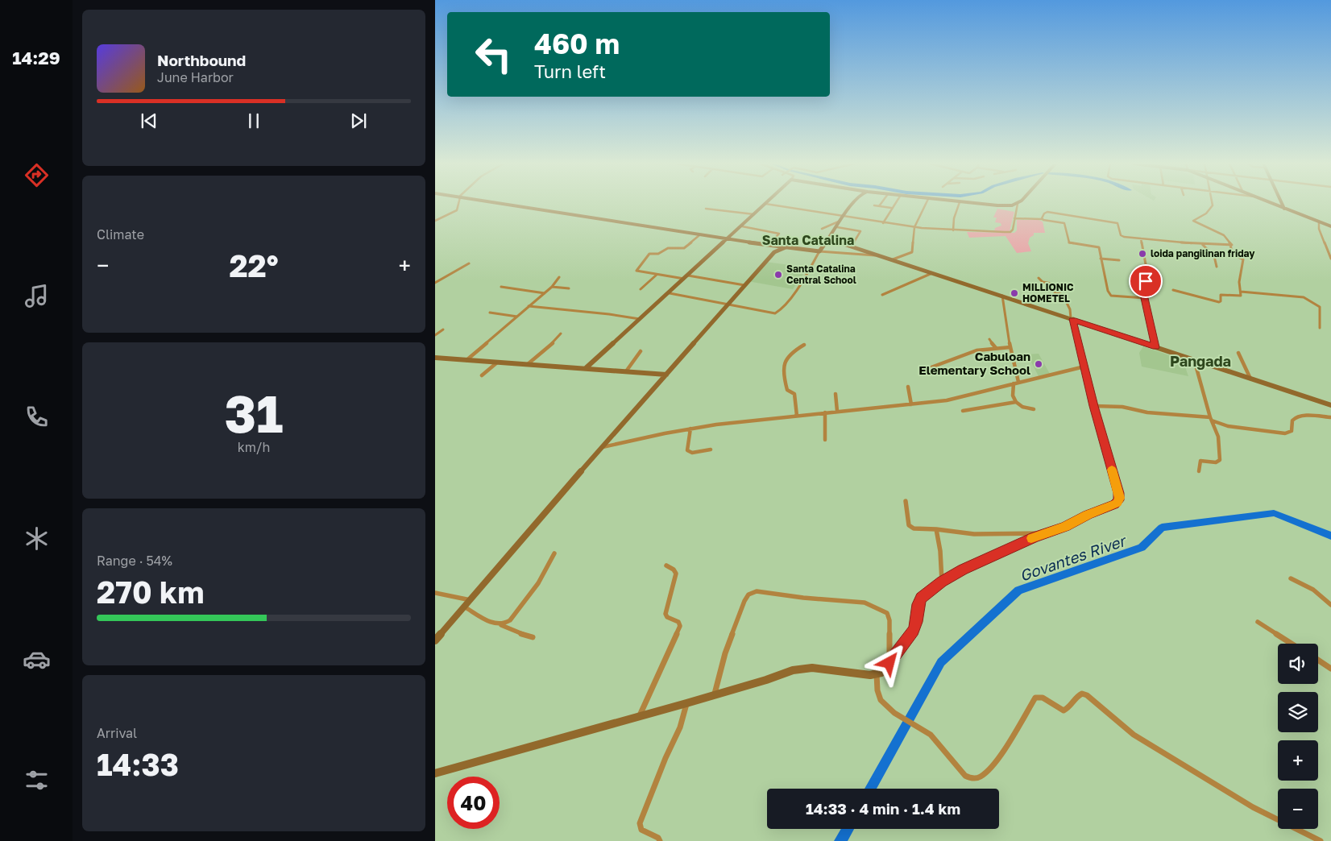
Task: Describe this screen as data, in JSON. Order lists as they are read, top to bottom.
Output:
{
  "districts": ["Santa Catalina", "Pangada"],
  "water": ["Govantes River"],
  "places": [
    "loida pangilinan friday",
    "Santa Catalina Central School",
    "MILLIONIC HOMETEL",
    "Cabuloan Elementary School"
  ],
  "page": {
    "tabs": "14:29",
    "turn": ["460 m", "Turn left"],
    "song": ["Northbound", "June Harbor"],
    "tile": [
      "Climate",
      ["31", "km/h"],
      ["Range · 54%", "270 km"],
      ["Arrival", "14:33"]
    ],
    "heat": ["−", "22°", "+"],
    "map_buttons": ["+", "−"],
    "limit": "40",
    "trip": "14:33 · 4 min · 1.4 km"
  }
}
